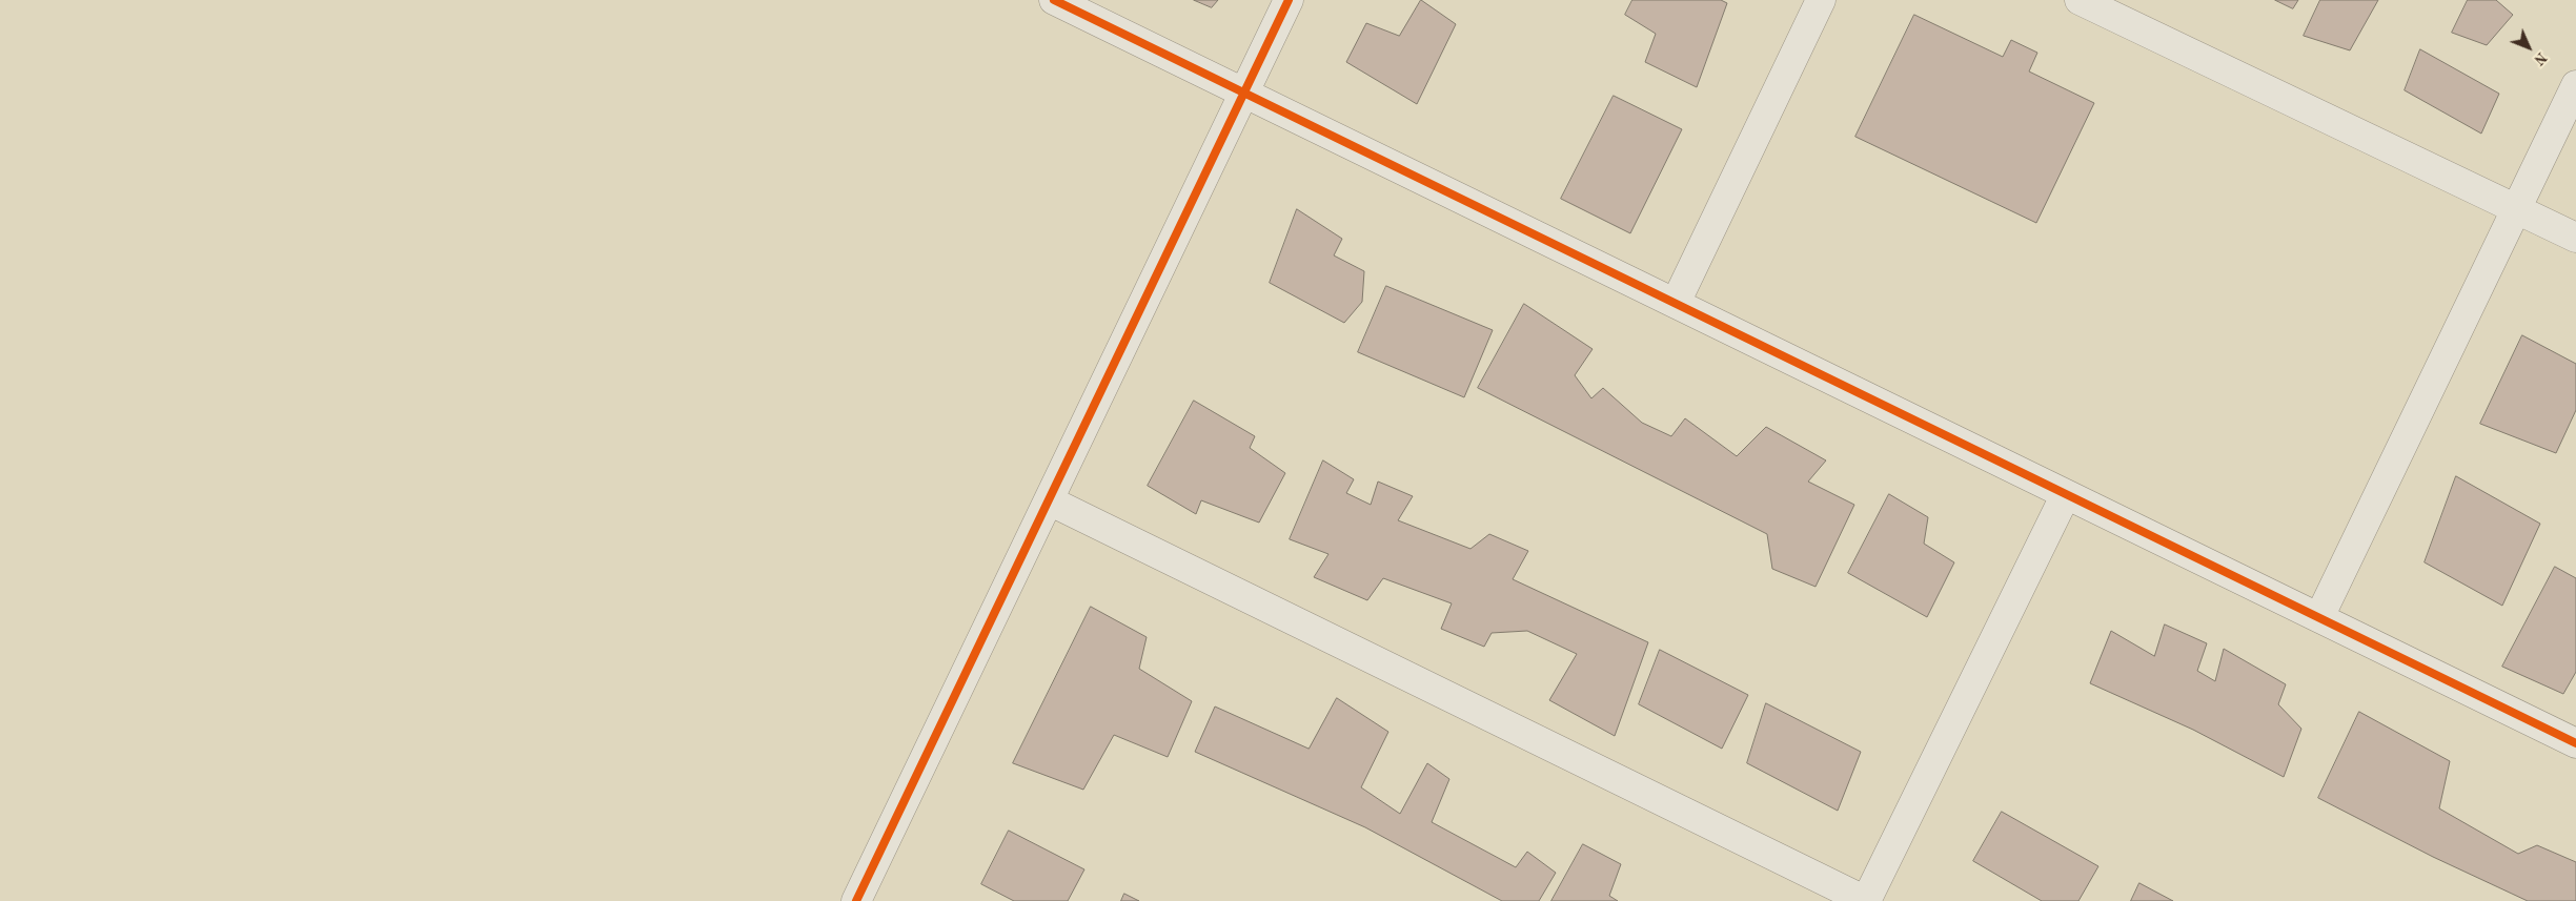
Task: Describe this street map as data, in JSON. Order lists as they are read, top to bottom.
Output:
{
  "north": "bottom right"
}
